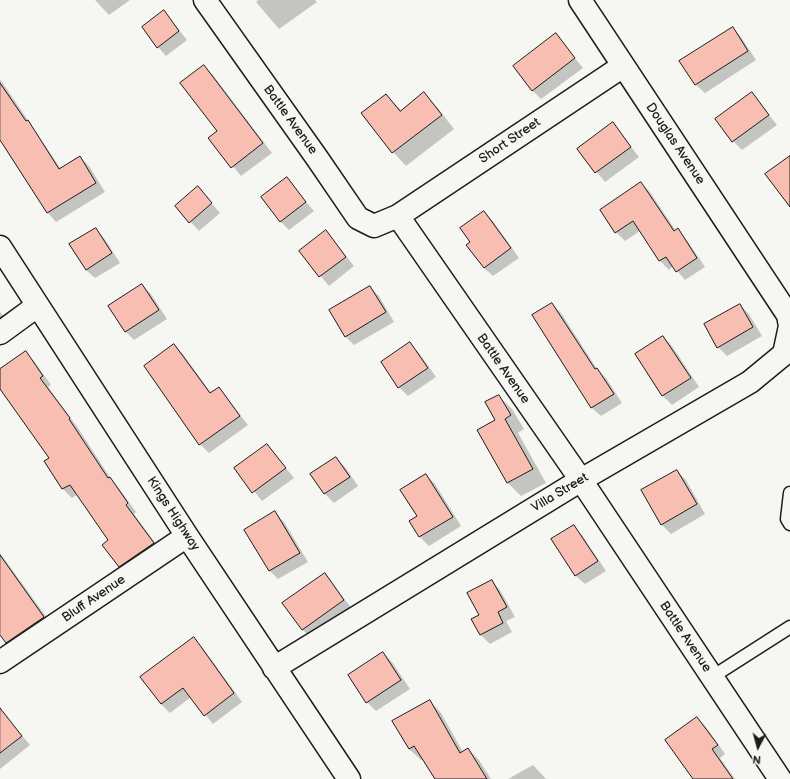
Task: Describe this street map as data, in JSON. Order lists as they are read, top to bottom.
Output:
{
  "streets": {
    "street": [
      "Battle Avenue",
      "Short Street",
      "Douglas Avenue",
      "Villa Street",
      "Kings Highway",
      "Bluff Avenue"
    ]
  },
  "crossings": [
    ["Battle Avenue", "Short Street"],
    ["Battle Avenue", "Villa Street"],
    ["Short Street", "Douglas Avenue"],
    ["Douglas Avenue", "Villa Street"],
    ["Villa Street", "Kings Highway"],
    ["Kings Highway", "Bluff Avenue"]
  ],
  "north": "bottom"
}
